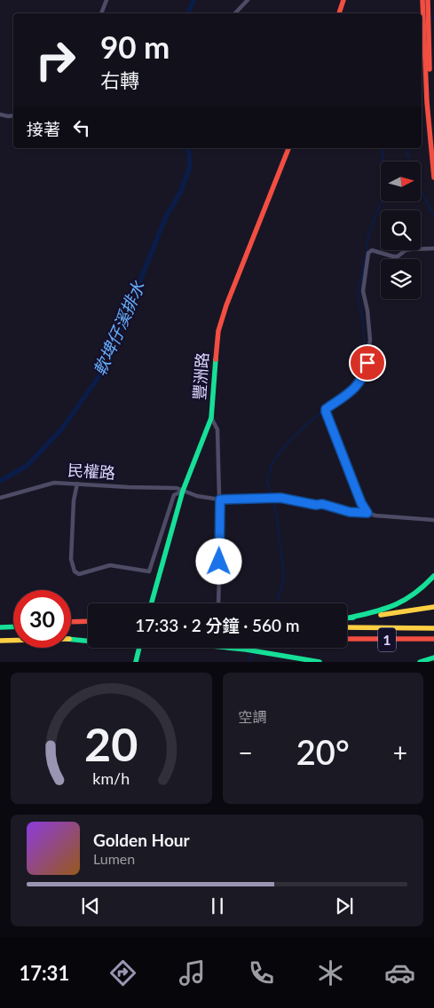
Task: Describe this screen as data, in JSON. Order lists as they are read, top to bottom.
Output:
{
  "streets": {
    "main road": ["豐洲路", "1"],
    "street": ["民權路"]
  },
  "crossings": [
    ["豐洲路", "民權路"]
  ],
  "water": ["軟埤仔溪排水"],
  "north": "right",
  "page": {
    "turn": ["90 m", "右轉"],
    "then": "接著",
    "limit": "30",
    "trip": "17:33 · 2 分鐘 · 560 m",
    "tile": "空調",
    "heat": ["−", "20°", "+"],
    "song": ["Golden Hour", "Lumen"],
    "tabs": "17:31",
    "gauge": ["20", "km/h"]
  }
}
